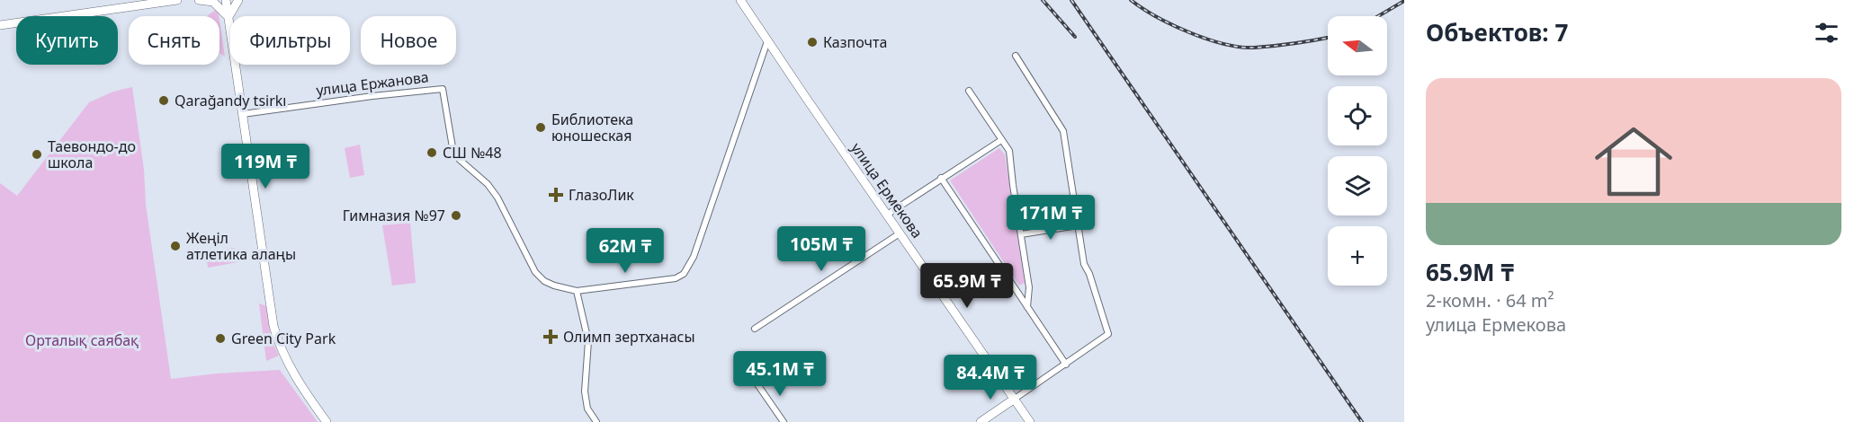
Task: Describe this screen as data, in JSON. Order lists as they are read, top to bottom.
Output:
{
  "streets": {
    "main road": ["улица Ермекова"],
    "street": ["улица Ержанова"]
  },
  "crossings": [
    ["улица Ержанова", "улица Ермекова"]
  ],
  "parks": ["Орталық саябақ"],
  "places": {
    "other": [
      "Казпочта",
      "Qarağandy tsirkı",
      "Библиотека юношеская",
      "СШ №48",
      "Таевондо-до школа",
      "Гимназия №97",
      "Жеңіл атлетика алаңы",
      "Green City Park"
    ],
    "health": ["ГлазоЛик", "Олимп зертханасы"]
  },
  "north": "left",
  "page": {
    "heading": "Объектов: 7",
    "map_buttons": "+",
    "chip": [
      "Купить",
      "Снять",
      "Фильтры",
      "Новое"
    ],
    "list": [
      {
        "name": "65.9M ₸",
        "note": "2-комн. · 64 m² · улица Ермекова"
      }
    ],
    "price": [
      "119M ₸",
      "171M ₸",
      "105M ₸",
      "62M ₸",
      "65.9M ₸",
      "45.1M ₸",
      "84.4M ₸"
    ]
  }
}
